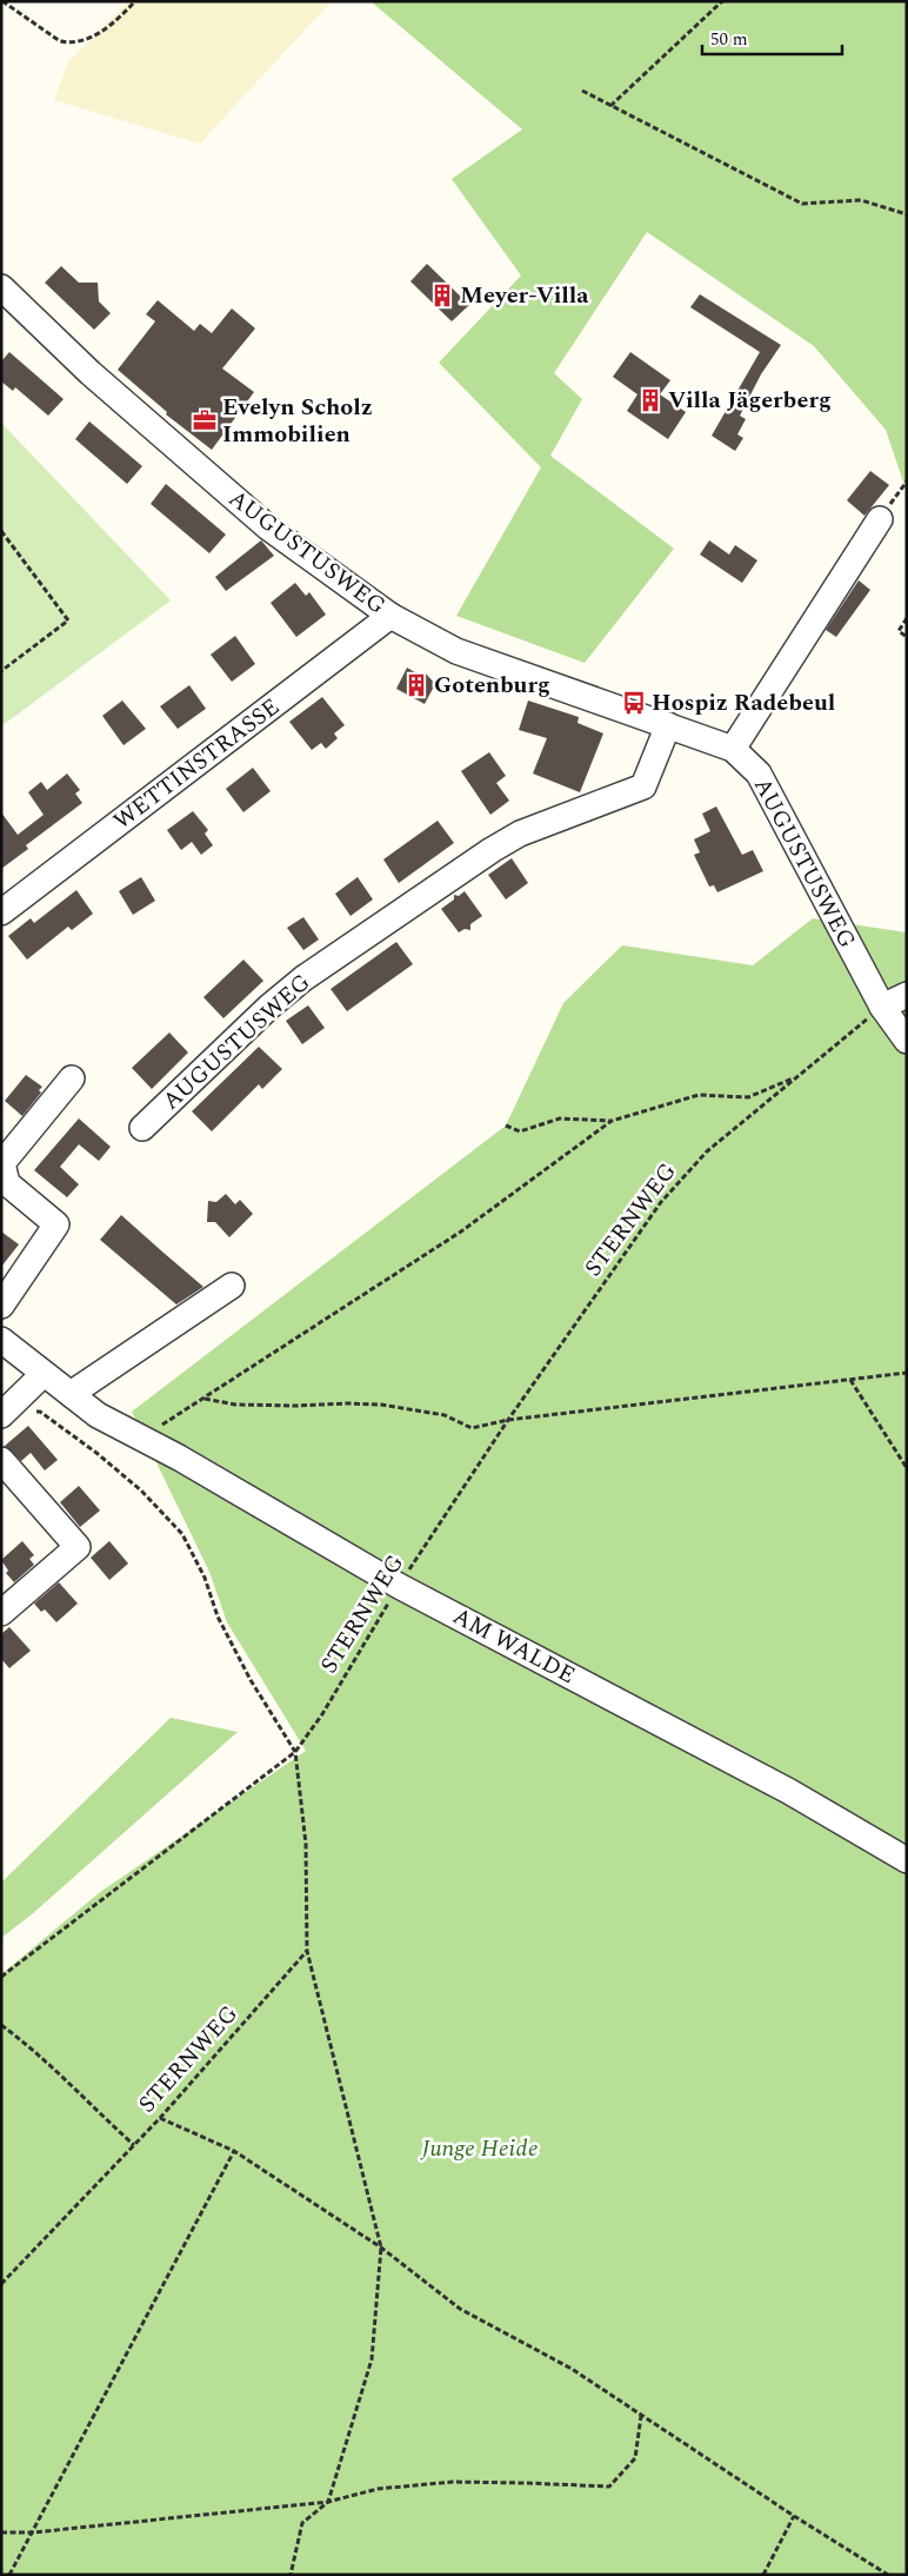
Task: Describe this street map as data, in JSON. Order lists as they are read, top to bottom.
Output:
{
  "streets": {
    "street": ["AUGUSTUSWEG", "WETTINSTRASSE", "AM WALDE"],
    "path": ["STERNWEG"]
  },
  "crossings": [
    ["AUGUSTUSWEG", "WETTINSTRASSE"],
    ["AUGUSTUSWEG", "STERNWEG"],
    ["STERNWEG", "AM WALDE"]
  ],
  "parks": ["Junge Heide"],
  "places": {
    "building": ["Meyer-Villa", "Villa Jägerberg", "Gotenburg"],
    "office": ["Evelyn Scholz Immobilien"],
    "bus stop": ["Hospiz Radebeul"]
  },
  "scale_bar": "50 m"
}
